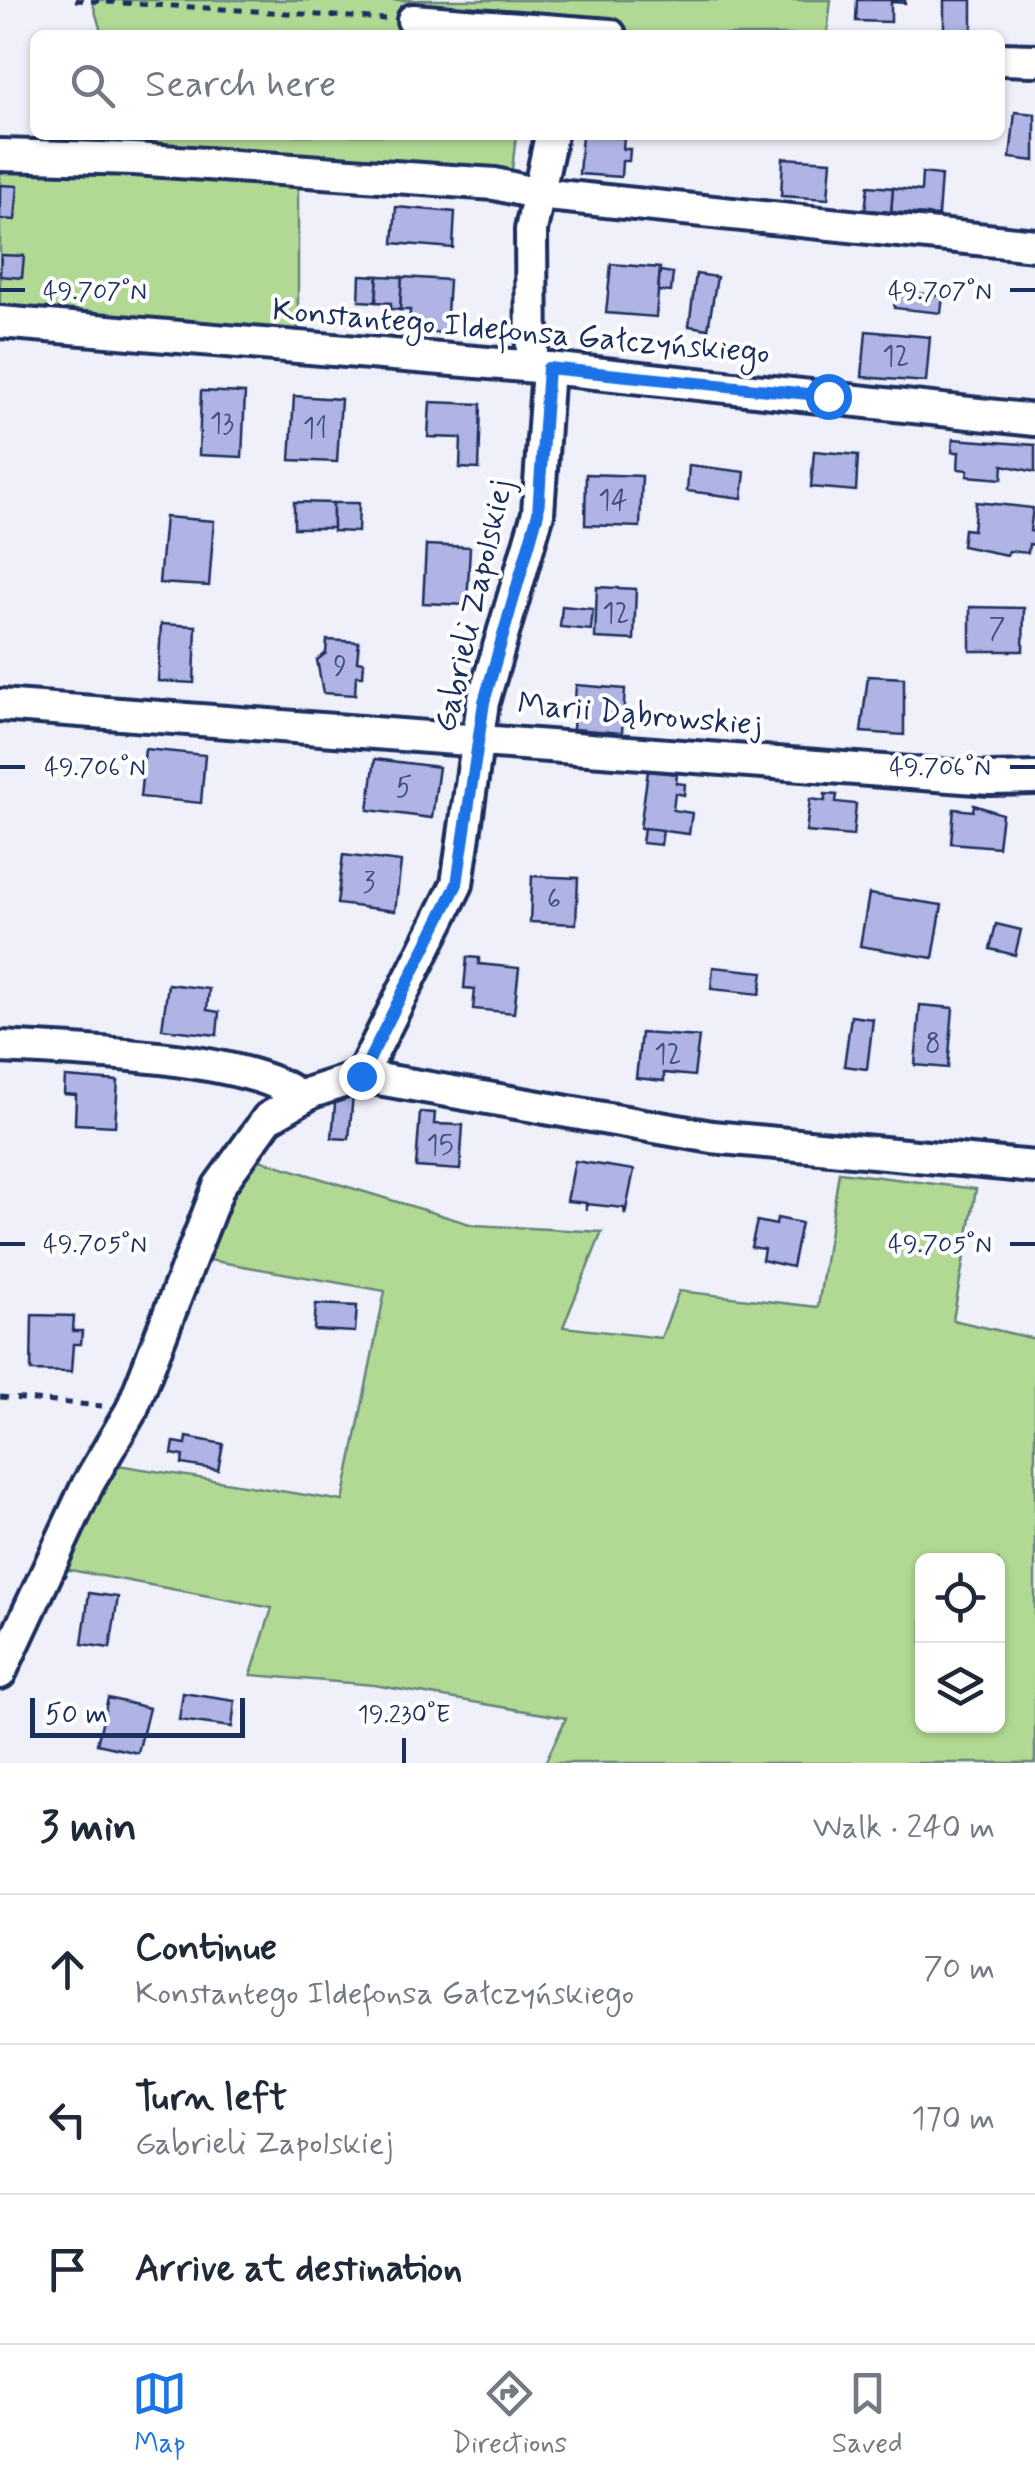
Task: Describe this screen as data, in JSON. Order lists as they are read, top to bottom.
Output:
{
  "streets": {
    "street": ["Konstantego Ildefonsa Gałczyńskiego", "Gabrieli Zapolskiej", "Marii Dąbrowskiej"]
  },
  "crossings": [
    ["Konstantego Ildefonsa Gałczyńskiego", "Gabrieli Zapolskiej"],
    ["Gabrieli Zapolskiej", "Marii Dąbrowskiej"]
  ],
  "house_numbers": [
    "12",
    "13",
    "11",
    "14",
    "12",
    "7",
    "9",
    "5",
    "3",
    "6",
    "8",
    "12",
    "15"
  ],
  "scale_bar": "50 m",
  "page": {
    "search": "Search here",
    "scale": "50 m",
    "heading": ["3 min", "Walk · 240 m"],
    "list": [
      ["Continue", "Konstantego Ildefonsa Gałczyńskiego", "70 m"],
      ["Turn left", "Gabrieli Zapolskiej", "170 m"],
      "Arrive at destination"
    ],
    "nav": ["Map", "Directions", "Saved"]
  },
  "coordinates": [
    "49.707°N",
    "49.706°N",
    "49.705°N",
    "19.230°E"
  ]
}
